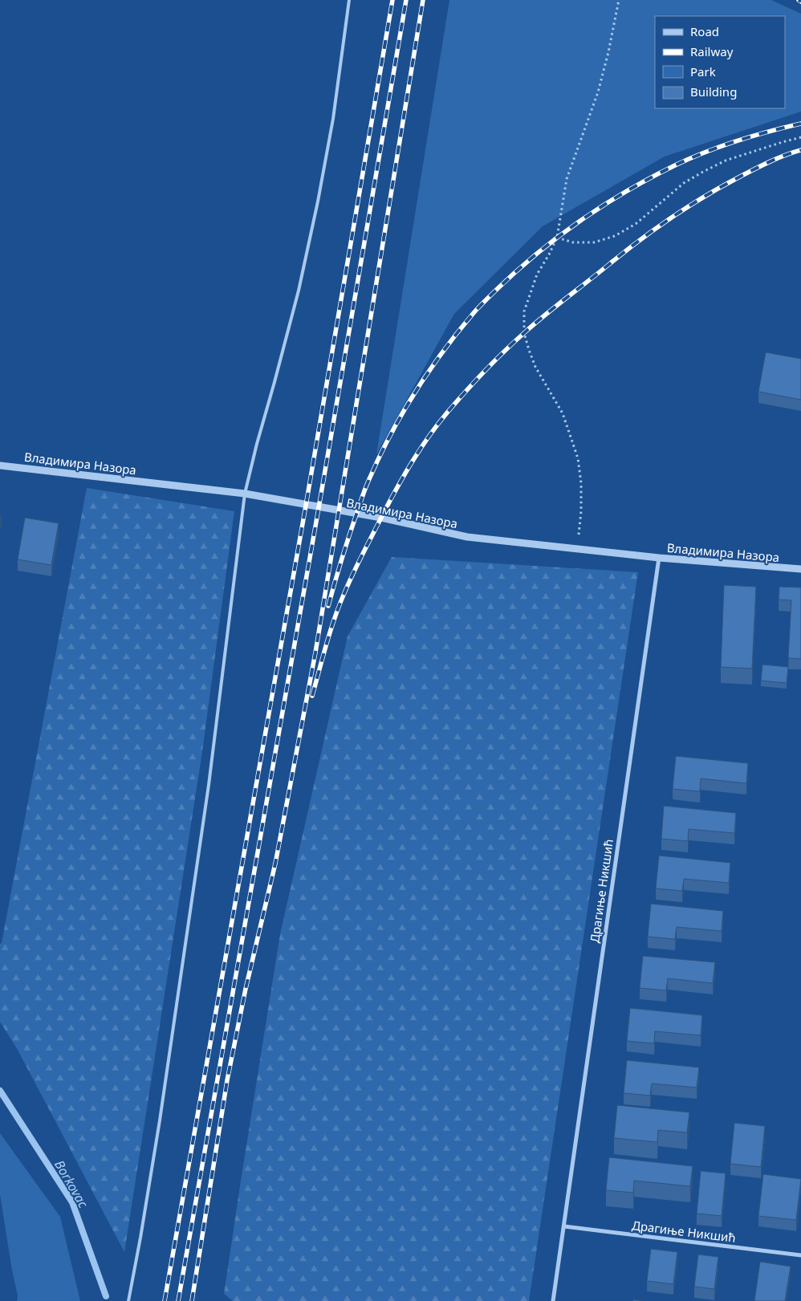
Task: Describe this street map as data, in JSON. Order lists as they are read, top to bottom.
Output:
{
  "streets": {
    "street": ["Владимира Назора", "Драгиње Никшић"]
  },
  "crossings": [
    ["Владимира Назора", "Драгиње Никшић"]
  ],
  "water": ["Borkovac"],
  "legend": [
    "Road",
    "Railway",
    "Park",
    "Building"
  ]
}
